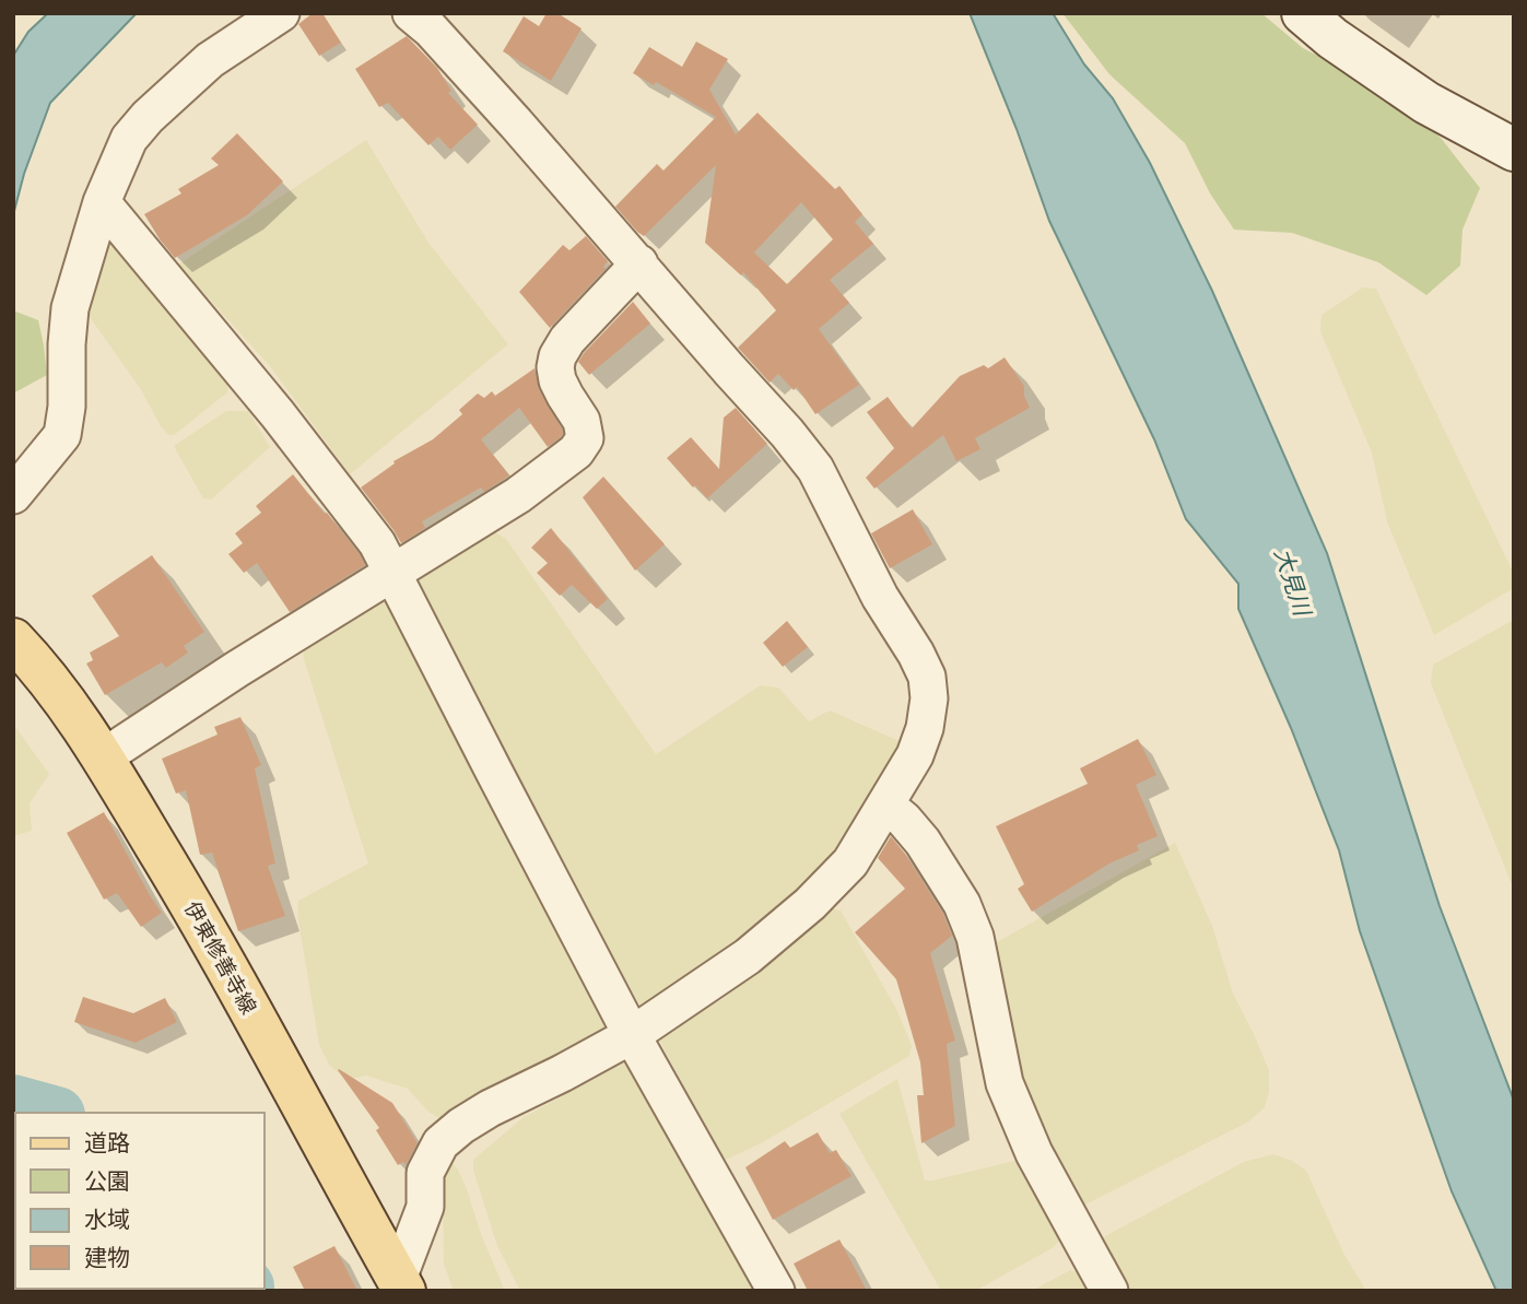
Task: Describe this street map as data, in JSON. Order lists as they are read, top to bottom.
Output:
{
  "streets": {
    "main road": ["伊東修善寺線"]
  },
  "water": ["大見川"],
  "legend": [
    "道路",
    "公園",
    "水域",
    "建物"
  ]
}
